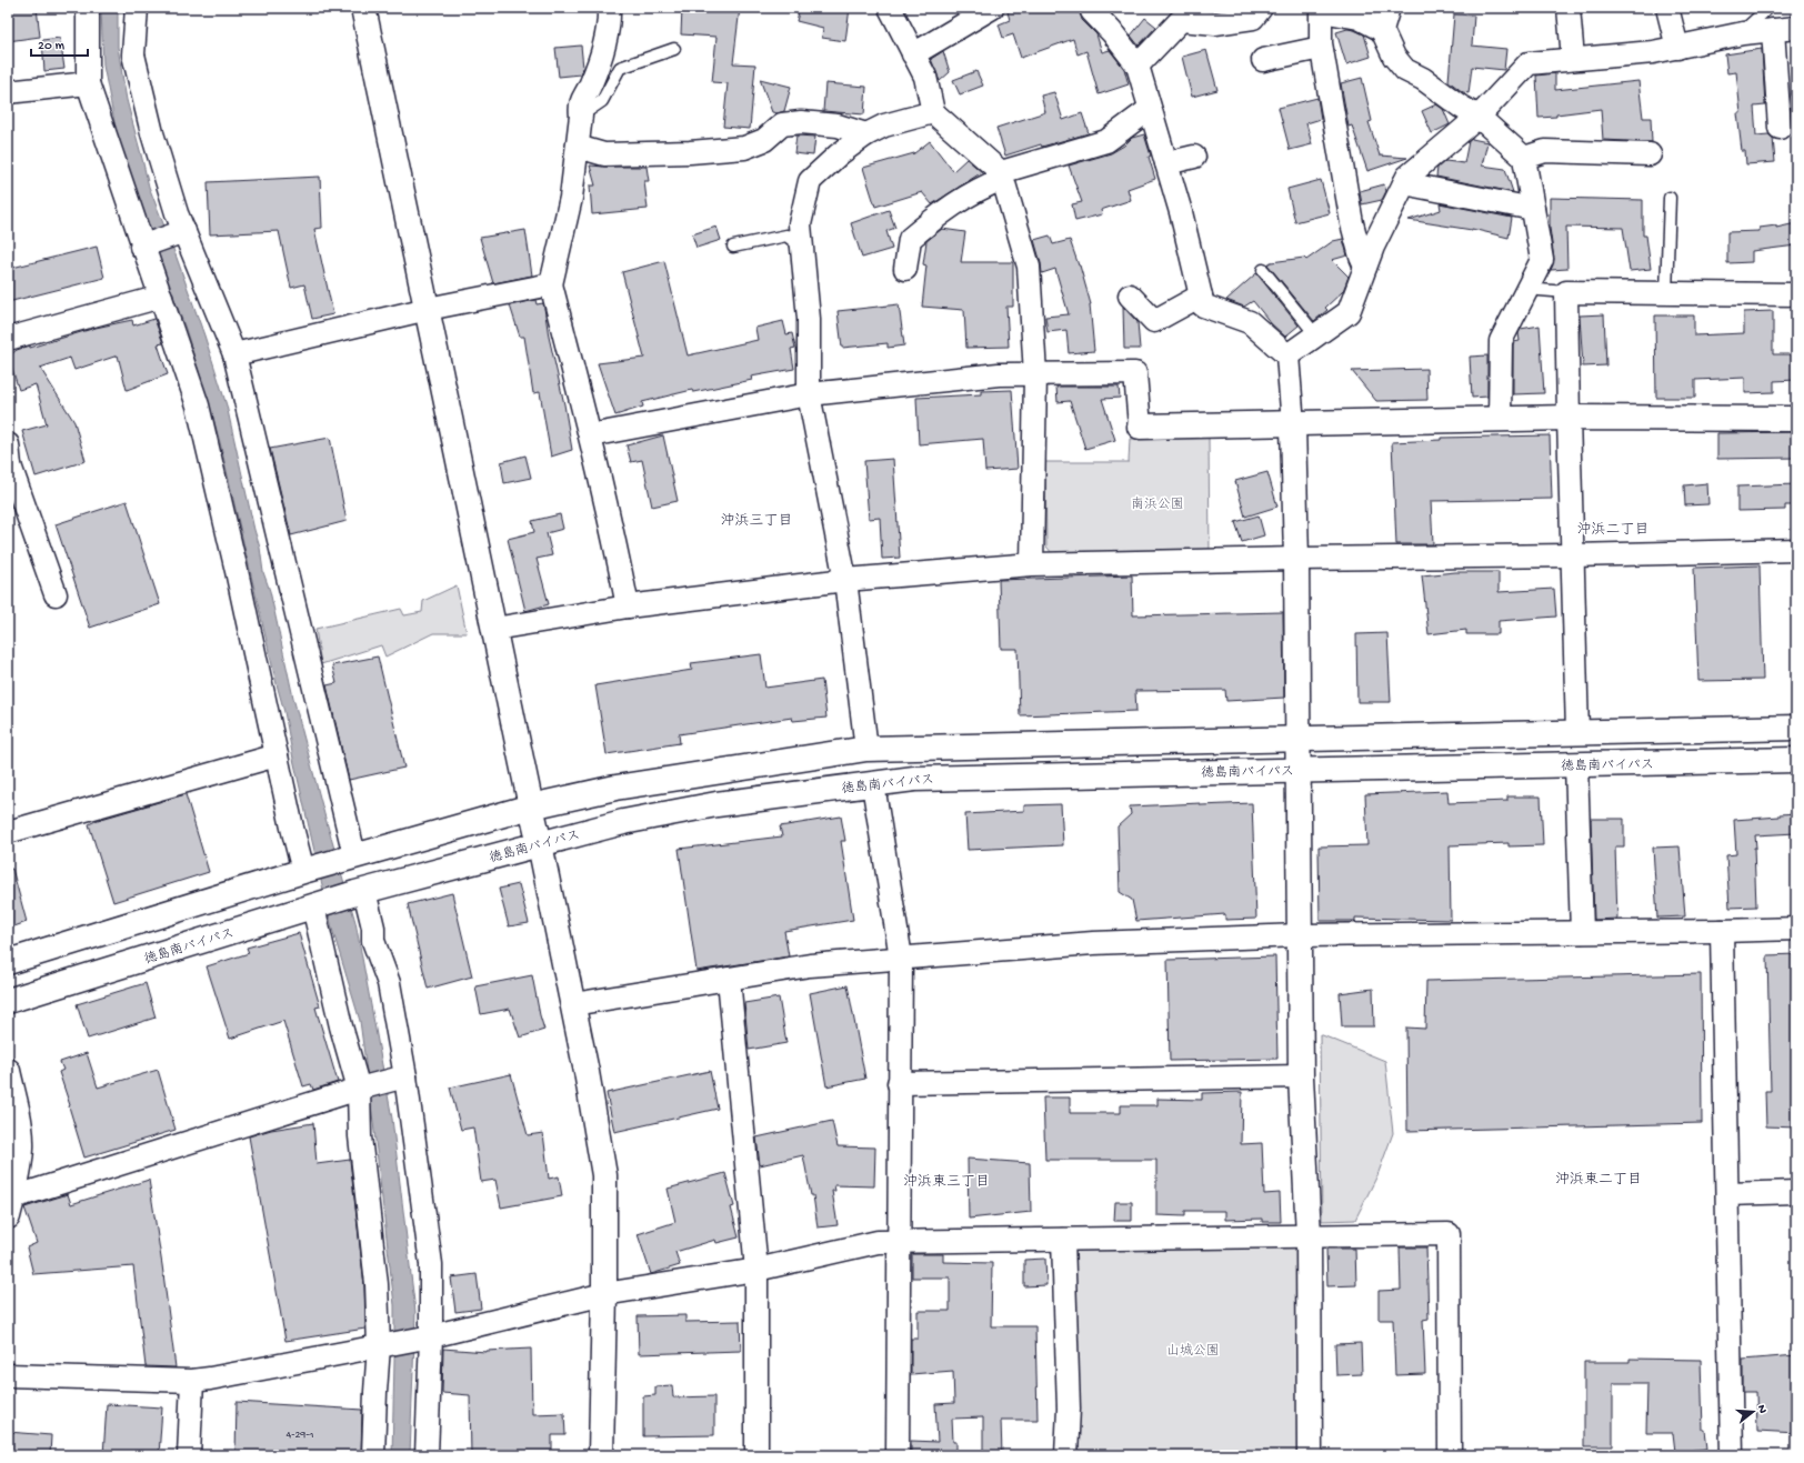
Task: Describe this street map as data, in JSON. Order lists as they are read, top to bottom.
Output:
{
  "streets": {
    "main road": ["徳島南バイパス"]
  },
  "districts": [
    "沖浜三丁目",
    "沖浜二丁目",
    "沖浜東二丁目",
    "沖浜東三丁目"
  ],
  "parks": ["南浜公園", "山城公園"],
  "house_numbers": ["4-29-1"],
  "scale_bar": "20 m",
  "north": "right"
}
